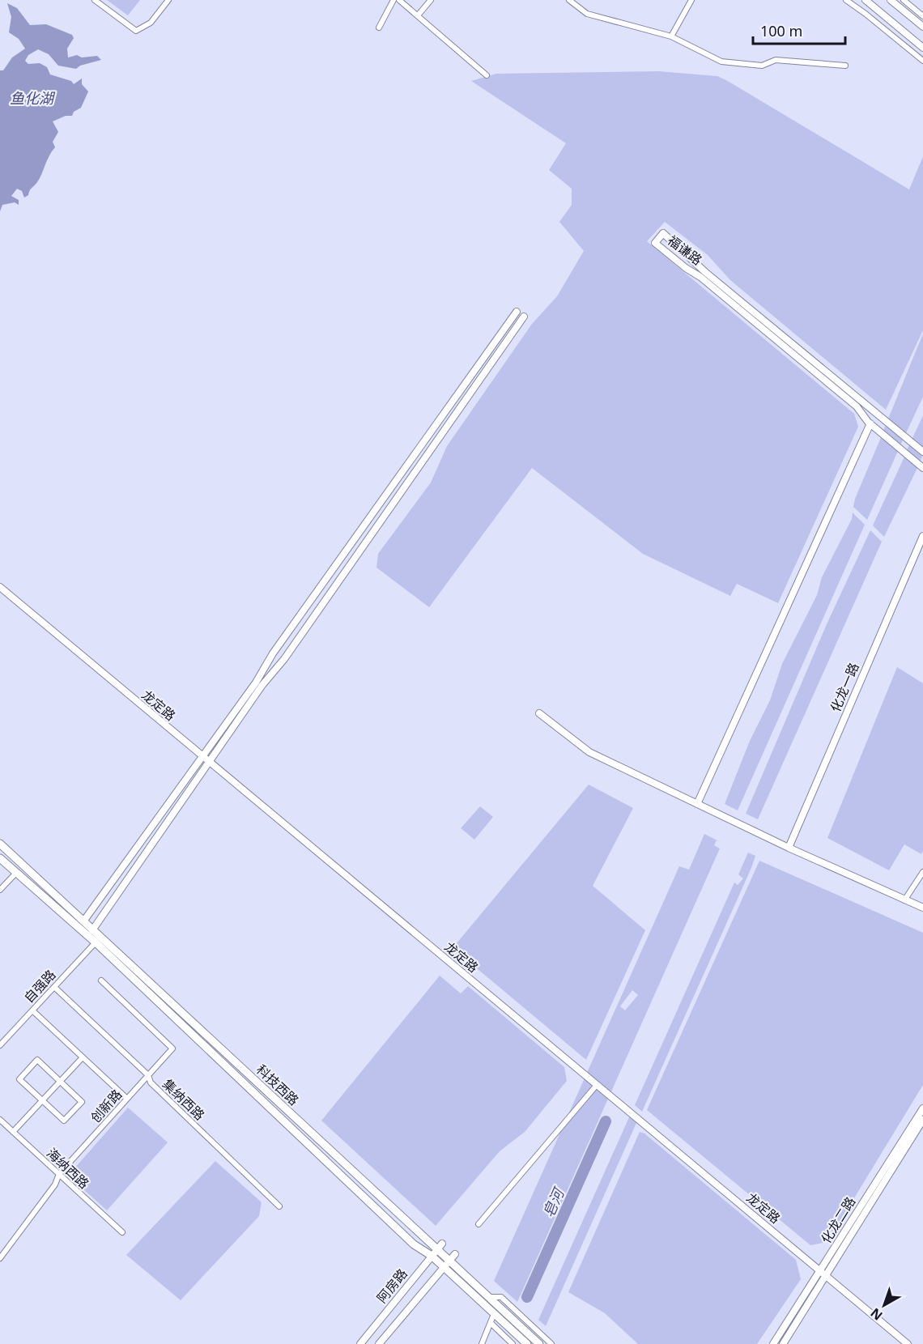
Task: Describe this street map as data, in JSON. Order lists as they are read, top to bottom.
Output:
{
  "streets": {
    "main road": ["科技西路"],
    "street": [
      "福谦路",
      "化龙一路",
      "龙定路",
      "自强路",
      "集纳西路",
      "创新路",
      "海纳西路",
      "化龙二路",
      "阿房路"
    ]
  },
  "crossings": [
    ["龙定路", "化龙二路"],
    ["自强路", "科技西路"],
    ["自强路", "集纳西路"],
    ["科技西路", "阿房路"],
    ["集纳西路", "创新路"],
    ["创新路", "海纳西路"]
  ],
  "water": ["鱼化湖", "皂河"],
  "scale_bar": "100 m",
  "north": "bottom left"
}
